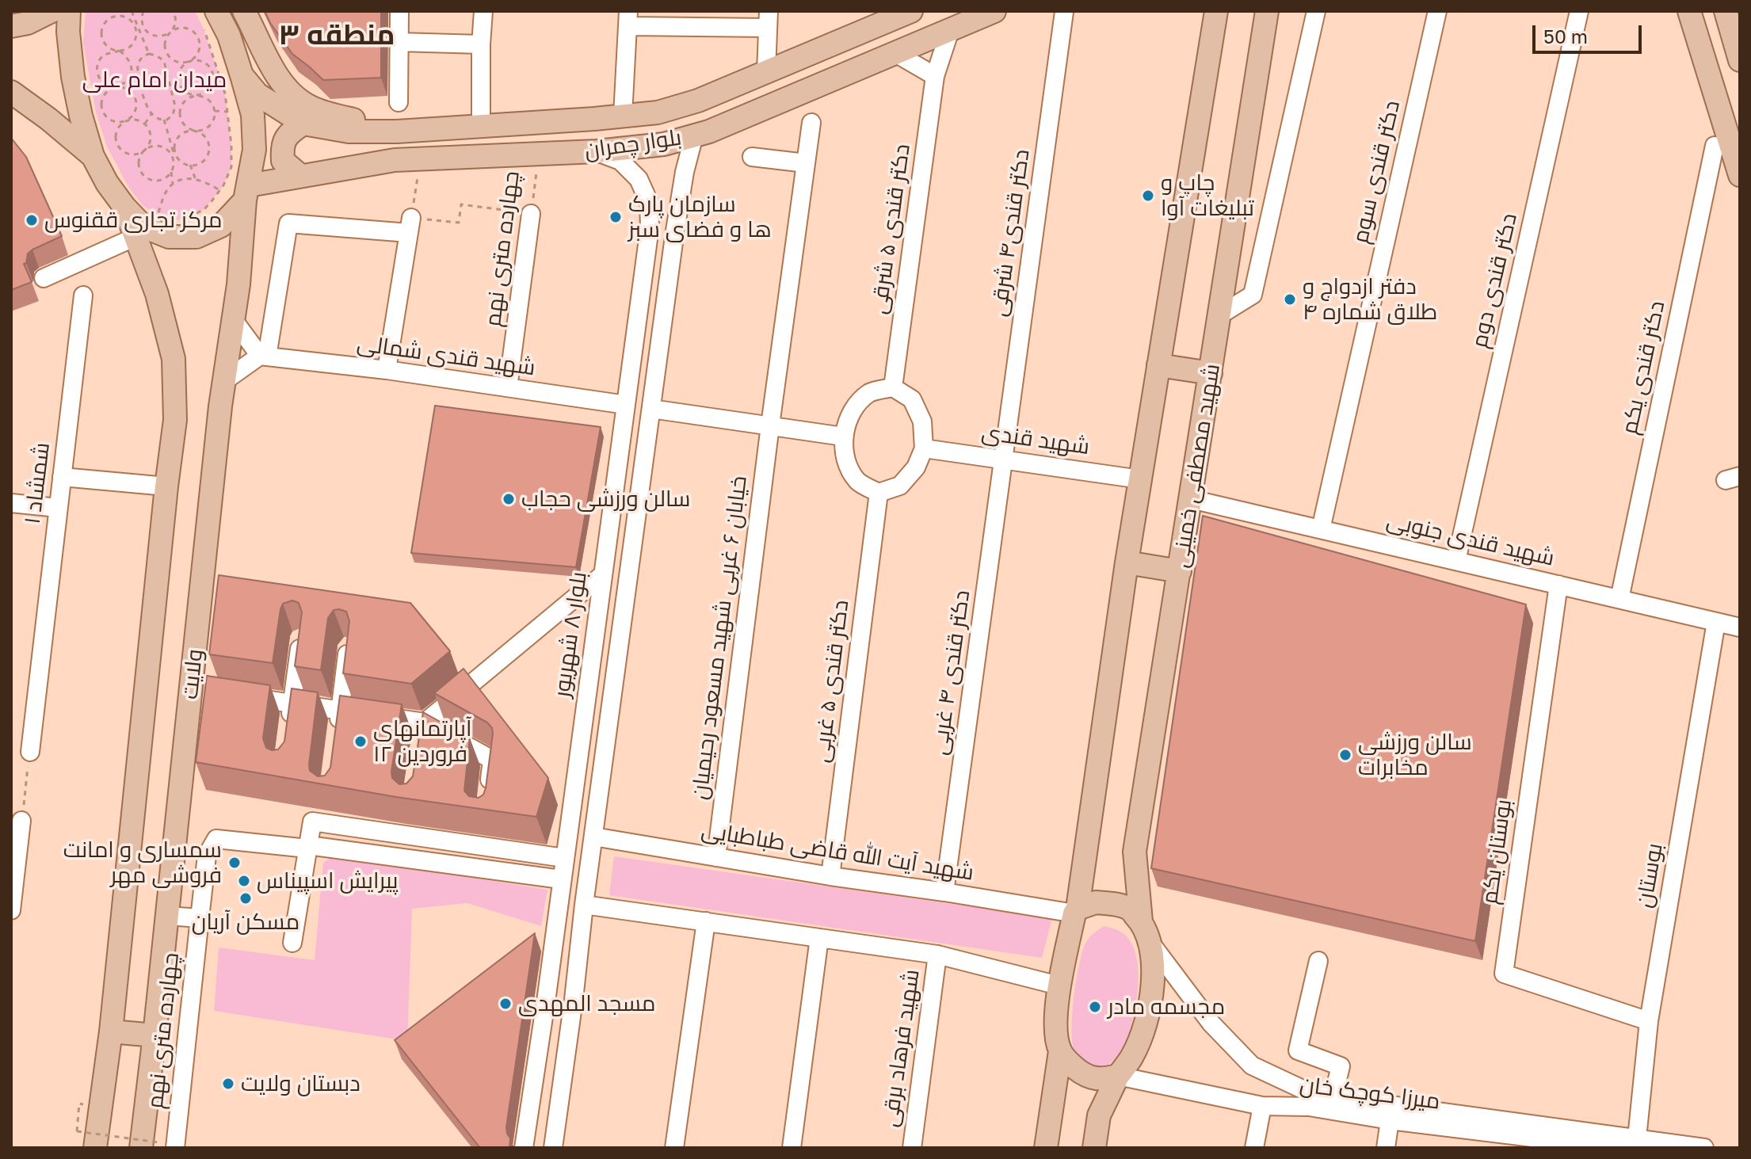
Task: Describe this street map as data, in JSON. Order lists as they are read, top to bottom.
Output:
{
  "streets": {
    "main road": ["بلوار چمران", "شهید مصطفی خمینی", "ولایت"],
    "street": [
      "دکتر قندی سوم",
      "دکتر قندی ۵ شرقی",
      "دکتر قندی۴ شرقی",
      "چهارده متری نهم",
      "دکتر قندی دوم",
      "شهید قندی شمالی",
      "دکتر قندی یکم",
      "شهید قندی",
      "شمشاد ۱",
      "شهید قندی جنوبی",
      "بلوار ۸ شهریور",
      "خیابان ۶ غربی شهید مسعود رحیمیان",
      "دکتر قندی ۴ غربی",
      "دکتر قندی ۵ غربی",
      "شهید آیت الله قاضی طباطبایی",
      "بوستان یکم",
      "بوستان",
      "شهید فرهاد برقی",
      "میرزا کوچک خان"
    ]
  },
  "crossings": [
    ["بلوار چمران", "دکتر قندی ۵ شرقی"],
    ["بلوار چمران", "چهارده متری نهم"],
    ["بلوار چمران", "بلوار ۸ شهریور"],
    ["بلوار چمران", "ولایت"],
    ["دکتر قندی سوم", "شهید قندی جنوبی"],
    ["دکتر قندی ۵ شرقی", "شهید قندی"],
    ["دکتر قندی ۵ شرقی", "دکتر قندی ۵ غربی"],
    ["دکتر قندی۴ شرقی", "شهید قندی"],
    ["دکتر قندی۴ شرقی", "دکتر قندی ۴ غربی"],
    ["چهارده متری نهم", "شهید قندی شمالی"],
    ["چهارده متری نهم", "ولایت"],
    ["دکتر قندی دوم", "شهید قندی جنوبی"],
    ["شهید قندی شمالی", "بلوار ۸ شهریور"],
    ["دکتر قندی یکم", "شهید قندی جنوبی"],
    ["شهید قندی", "دکتر قندی ۴ غربی"],
    ["شهید قندی", "دکتر قندی ۵ غربی"],
    ["شهید مصطفی خمینی", "شهید قندی جنوبی"],
    ["شهید مصطفی خمینی", "میرزا کوچک خان"],
    ["شهید قندی جنوبی", "بوستان یکم"],
    ["شهید قندی جنوبی", "بوستان"],
    ["خیابان ۶ غربی شهید مسعود رحیمیان", "شهید آیت الله قاضی طباطبایی"],
    ["دکتر قندی ۴ غربی", "شهید آیت الله قاضی طباطبایی"],
    ["دکتر قندی ۵ غربی", "شهید آیت الله قاضی طباطبایی"],
    ["بوستان یکم", "بوستان"],
    ["بوستان", "میرزا کوچک خان"]
  ],
  "districts": ["منطقه ۳"],
  "parks": ["میدان امام علی"],
  "places": [
    "چاپ و تبلیغات آوا",
    "سازمان پارک ها و فضای سبز",
    "مرکز تجاری ققنوس",
    "دفتر ازدواج و طلاق شماره ۴",
    "سالن ورزشی حجاب",
    "آپارتمانهای ۱۲ فروردین",
    "سالن ورزشی مخابرات",
    "سمساری و امانت فروشی مهر",
    "پیرایش اسپیناس",
    "مسکن آریان",
    "مسجد المهدی",
    "مجسمه مادر",
    "دبستان ولایت"
  ],
  "scale_bar": "50 m"
}
